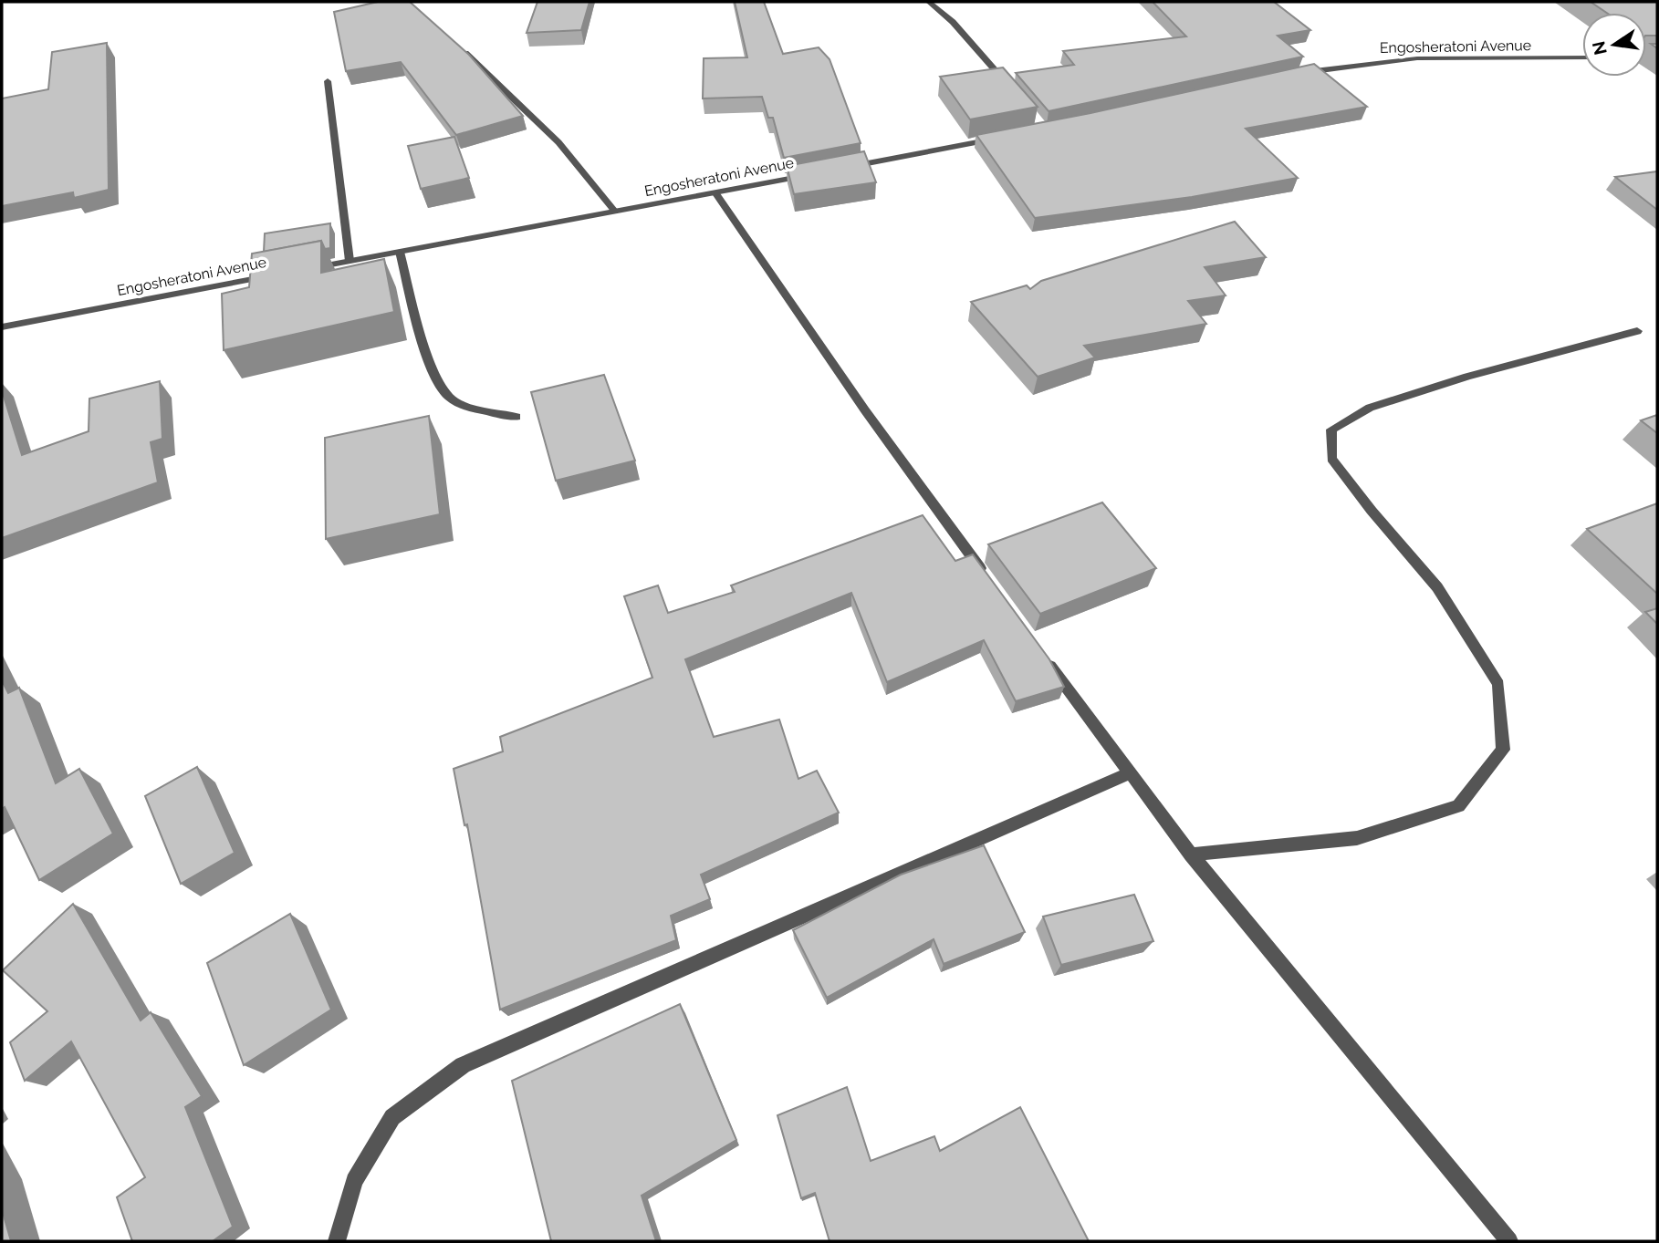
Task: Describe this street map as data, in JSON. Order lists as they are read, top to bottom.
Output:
{
  "streets": {
    "street": ["Engosheratoni Avenue"]
  },
  "north": "left"
}
